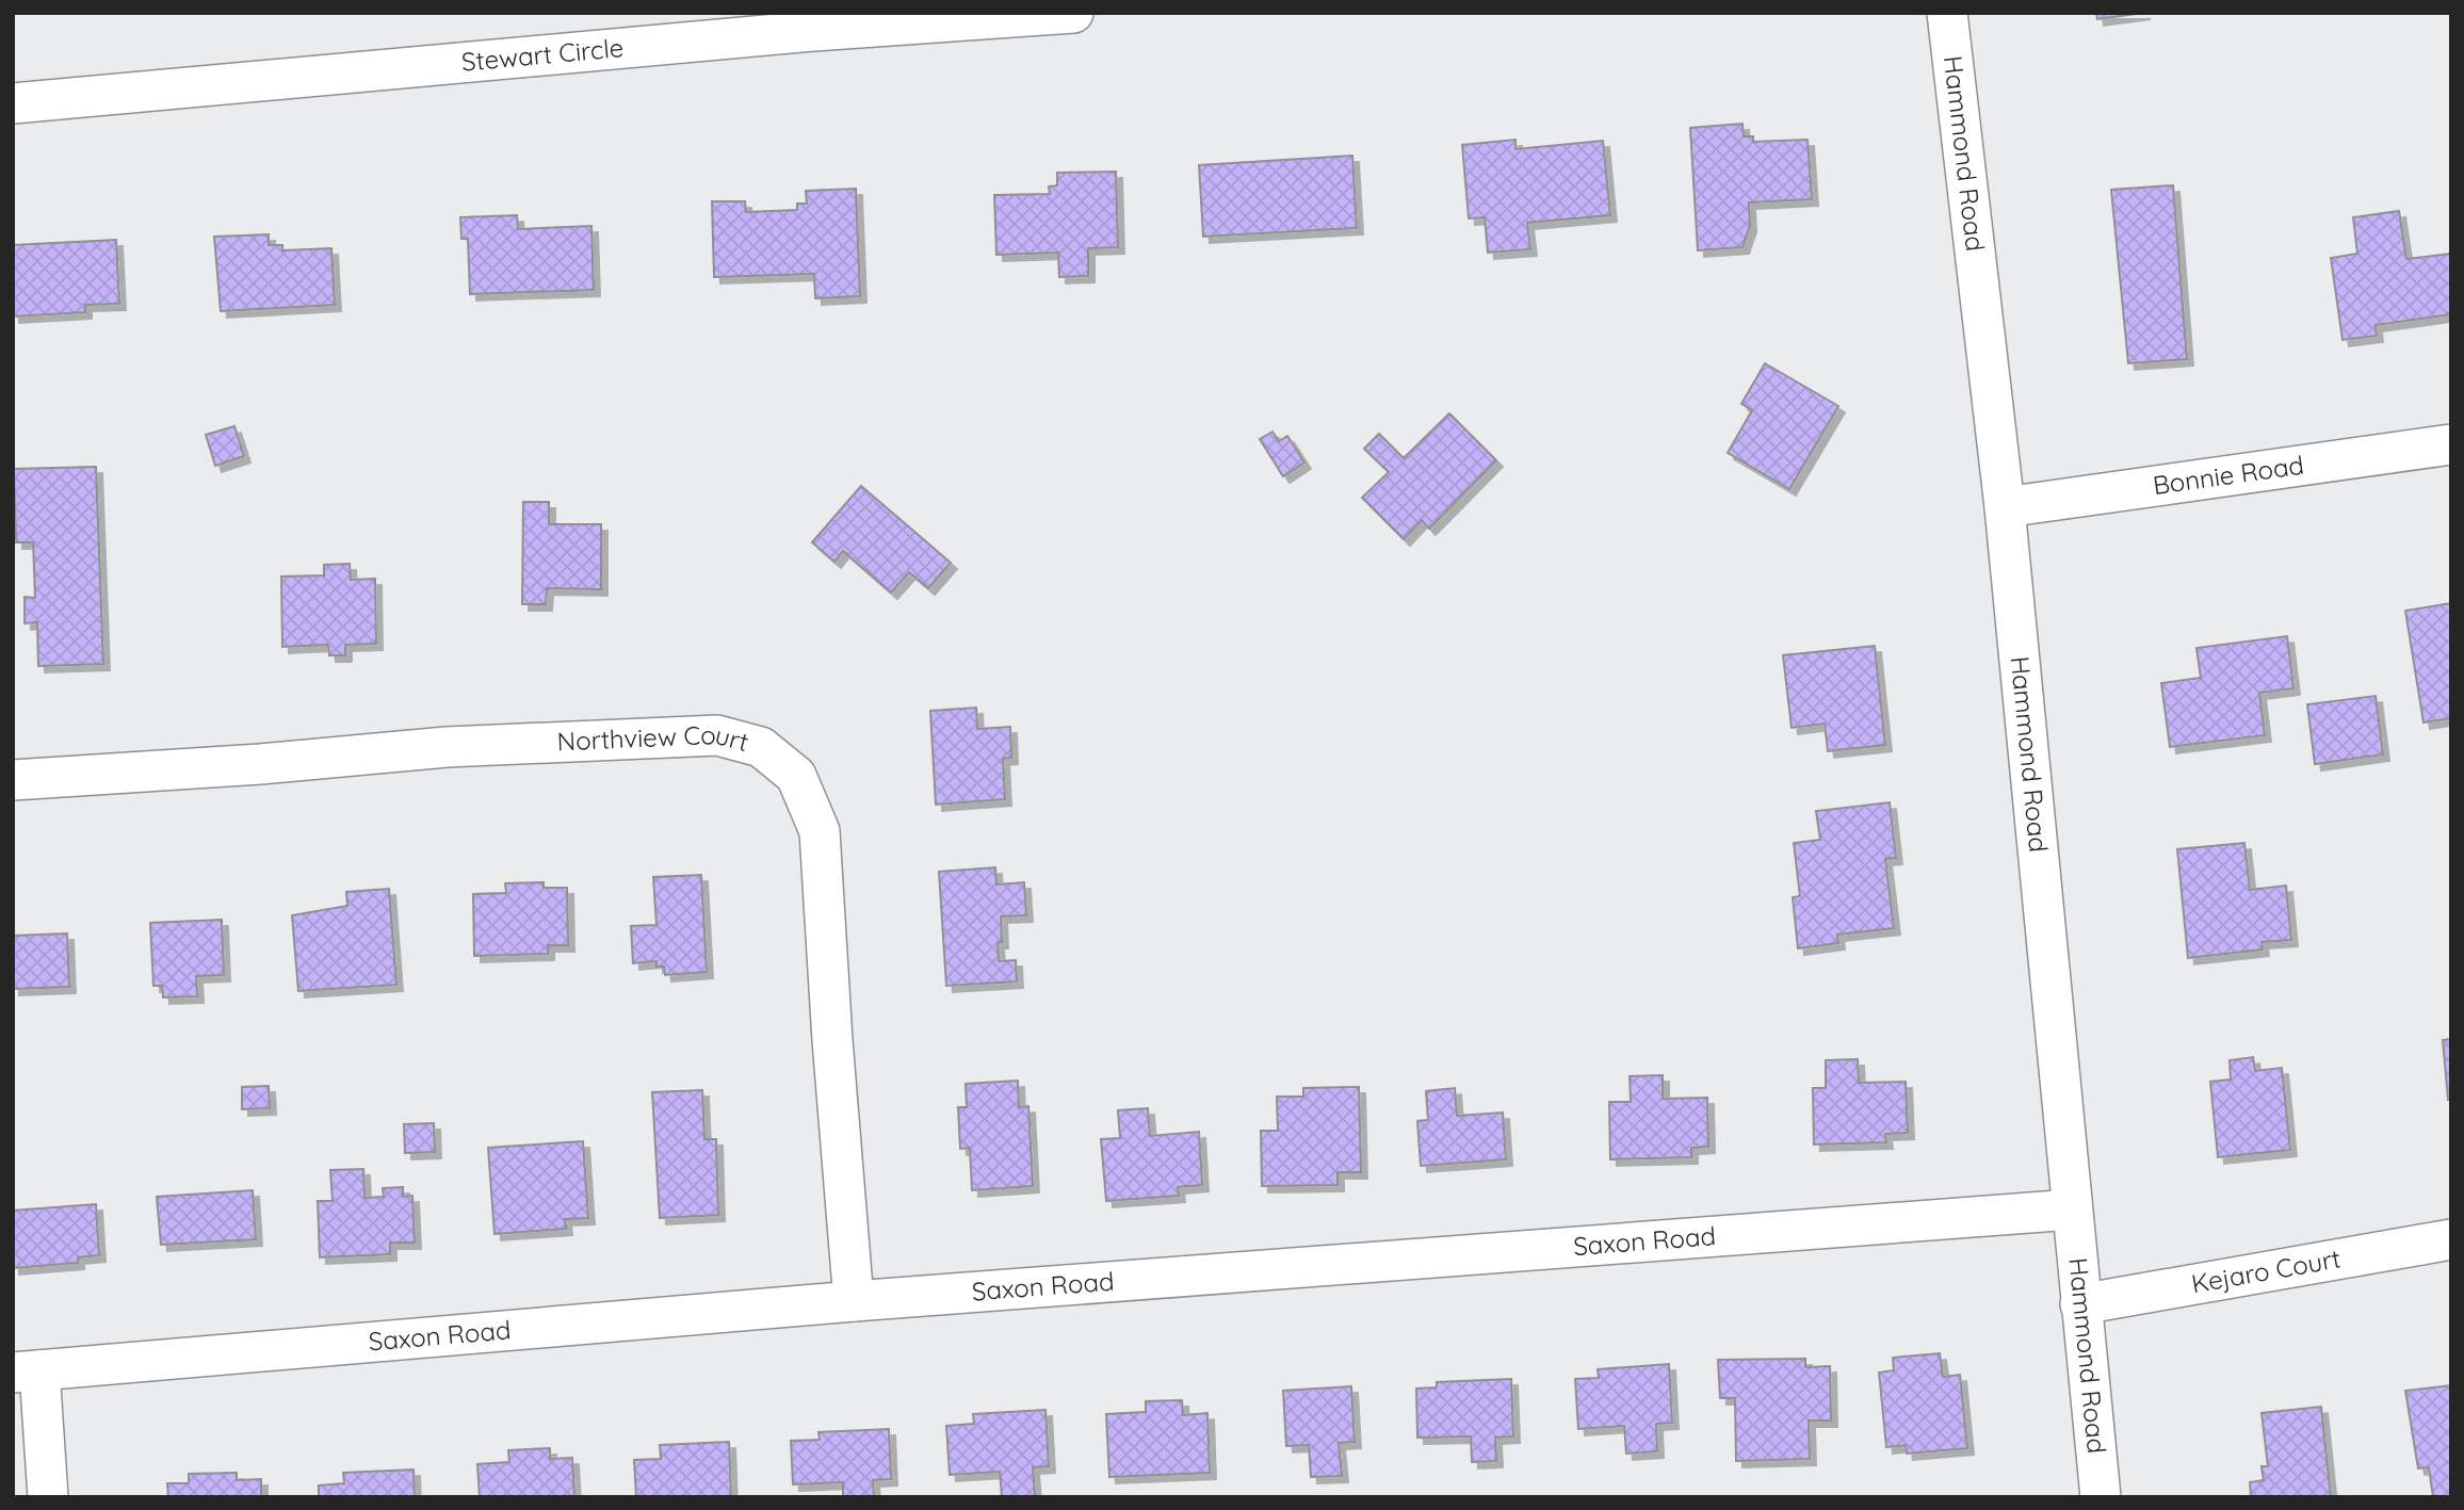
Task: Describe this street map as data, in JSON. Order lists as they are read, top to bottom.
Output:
{
  "streets": {
    "street": [
      "Stewart Circle",
      "Hammond Road",
      "Bonnie Road",
      "Northview Court",
      "Saxon Road",
      "Kejaro Court"
    ]
  },
  "crossings": [
    ["Hammond Road", "Bonnie Road"],
    ["Hammond Road", "Saxon Road"],
    ["Hammond Road", "Kejaro Court"],
    ["Northview Court", "Saxon Road"]
  ]
}
